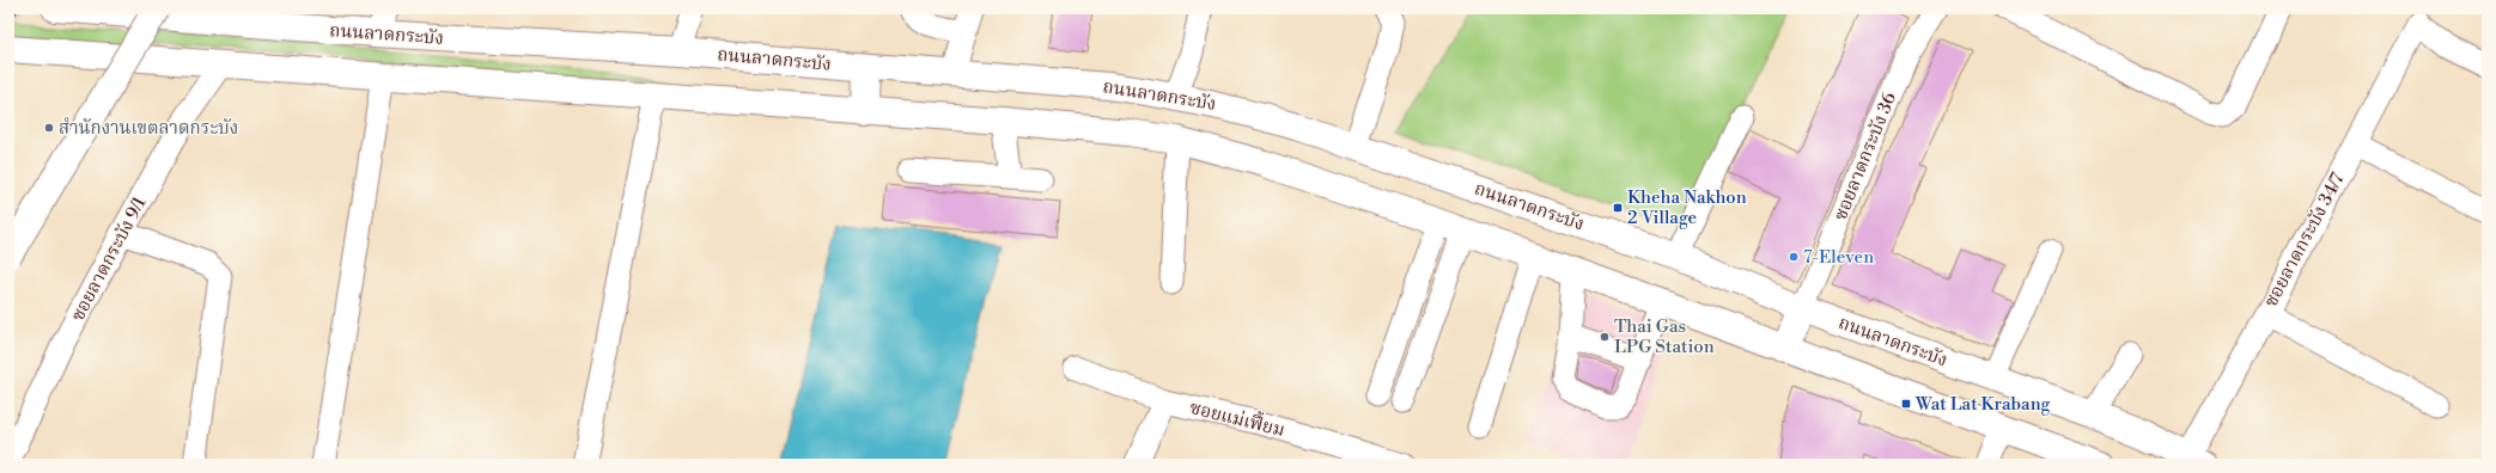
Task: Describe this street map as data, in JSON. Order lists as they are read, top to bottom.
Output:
{
  "streets": {
    "main road": ["ถนนลาดกระบัง"],
    "street": [
      "ซอยลาดกระบัง 36",
      "ซอยลาดกระบัง 34/7",
      "ซอยลาดกระบัง 9/1",
      "ซอยแม่เฟี้ยม"
    ]
  },
  "crossings": [
    ["ถนนลาดกระบัง", "ซอยลาดกระบัง 36"],
    ["ถนนลาดกระบัง", "ซอยลาดกระบัง 34/7"]
  ],
  "places": {
    "other": ["สำนักงานเขตลาดกระบัง", "7-Eleven", "Thai Gas LPG Station"],
    "transit": ["Kheha Nakhon 2 Village", "Wat Lat Krabang"]
  }
}
